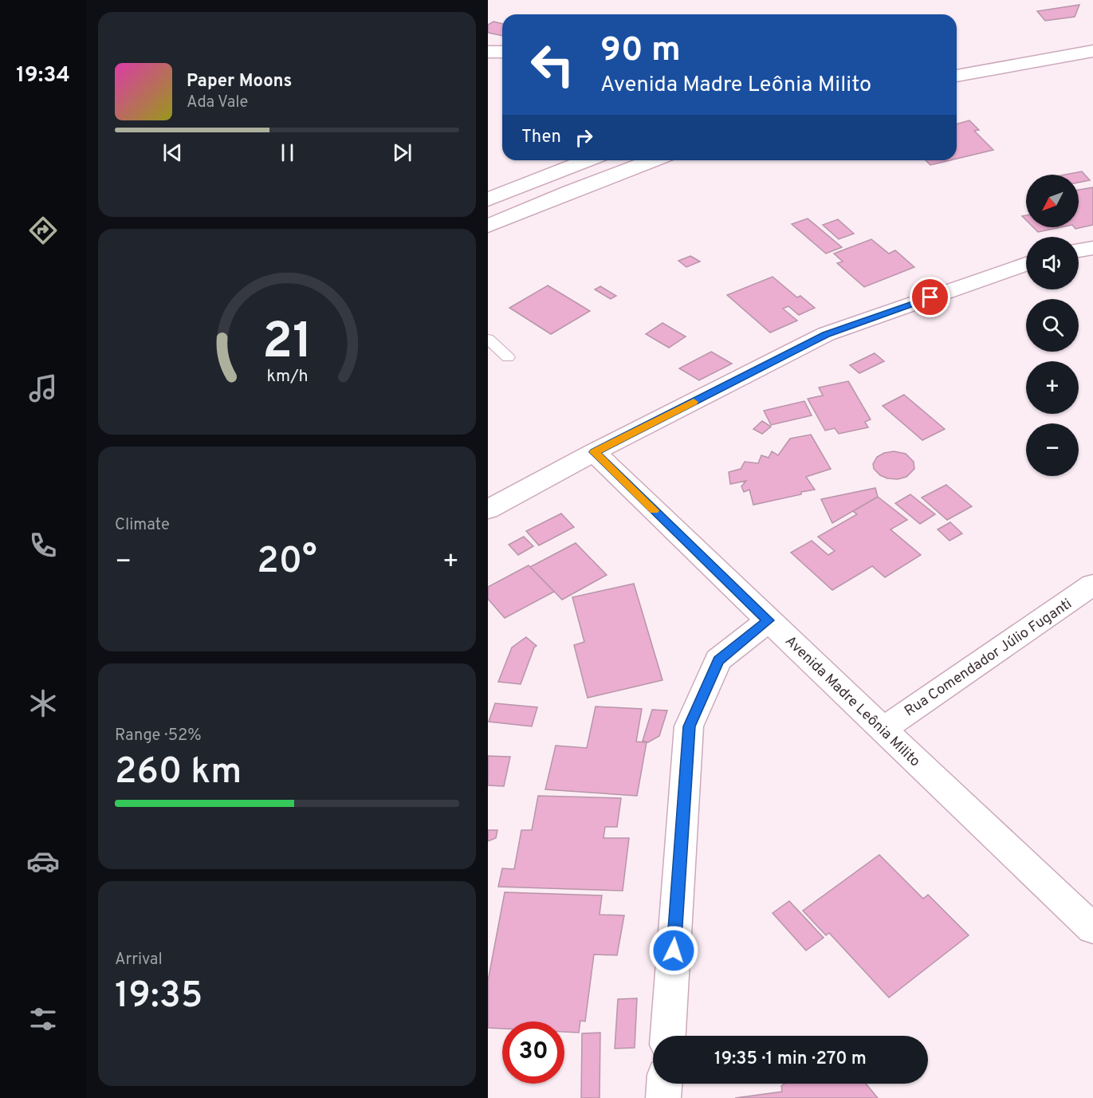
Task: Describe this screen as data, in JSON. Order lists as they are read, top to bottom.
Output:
{
  "streets": {
    "street": ["Rua Comendador Júlio Fuganti", "Avenida Madre Leônia Milito"]
  },
  "crossings": [
    ["Rua Comendador Júlio Fuganti", "Avenida Madre Leônia Milito"]
  ],
  "north": "bottom left",
  "page": {
    "tabs": "19:34",
    "turn": ["90 m", "Avenida Madre Leônia Milito"],
    "song": ["Paper Moons", "Ada Vale"],
    "then": "Then",
    "map_buttons": ["+", "−"],
    "tile": [
      "Climate",
      ["Range · 52%", "260 km"],
      ["Arrival", "19:35"]
    ],
    "heat": ["−", "20°", "+"],
    "limit": "30",
    "trip": "19:35 · 1 min · 270 m",
    "gauge": ["21", "km/h"]
  }
}
